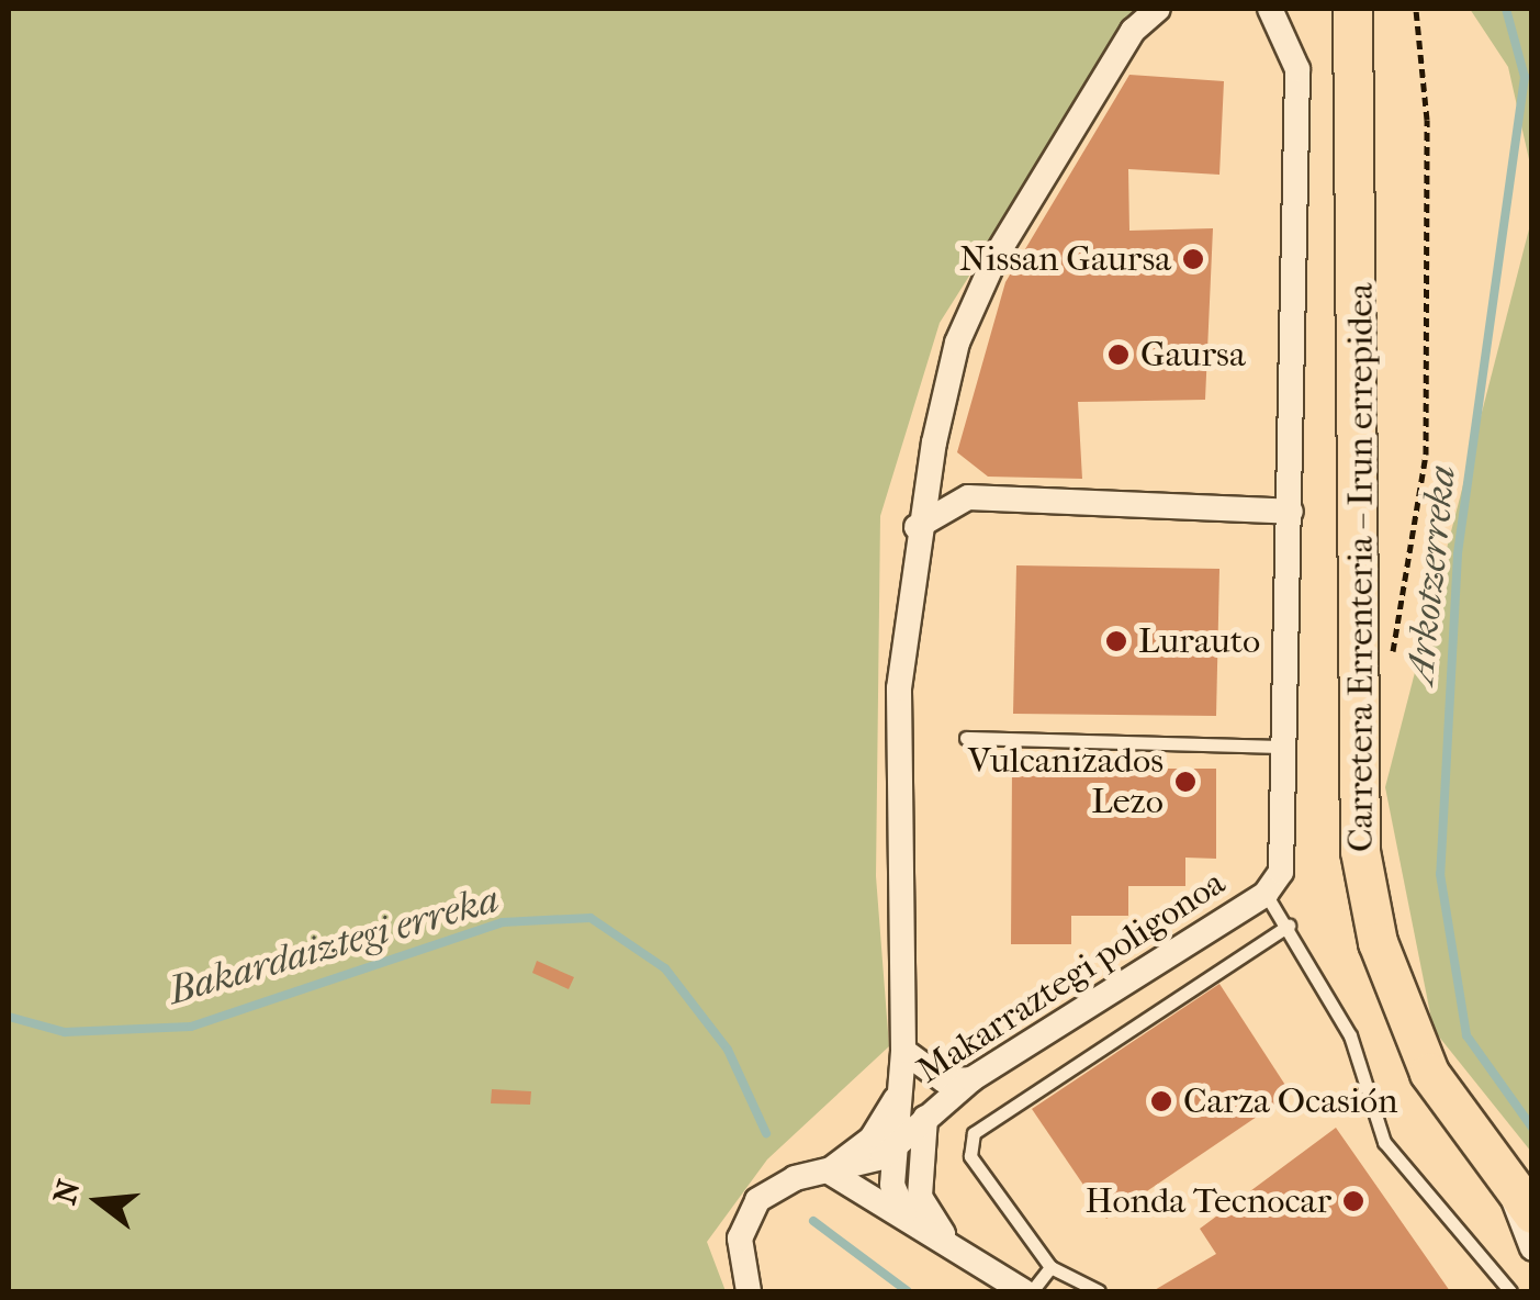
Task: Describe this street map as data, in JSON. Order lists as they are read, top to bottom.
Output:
{
  "streets": {
    "main road": ["Carretera Errenteria – Irun errepidea"],
    "street": ["Makarraztegi poligonoa"]
  },
  "water": ["Arkotzerreka", "Bakardaiztegi erreka"],
  "places": [
    "Nissan Gaursa",
    "Gaursa",
    "Lurauto",
    "Vulcanizados Lezo",
    "Carza Ocasión",
    "Honda Tecnocar"
  ],
  "north": "left"
}
